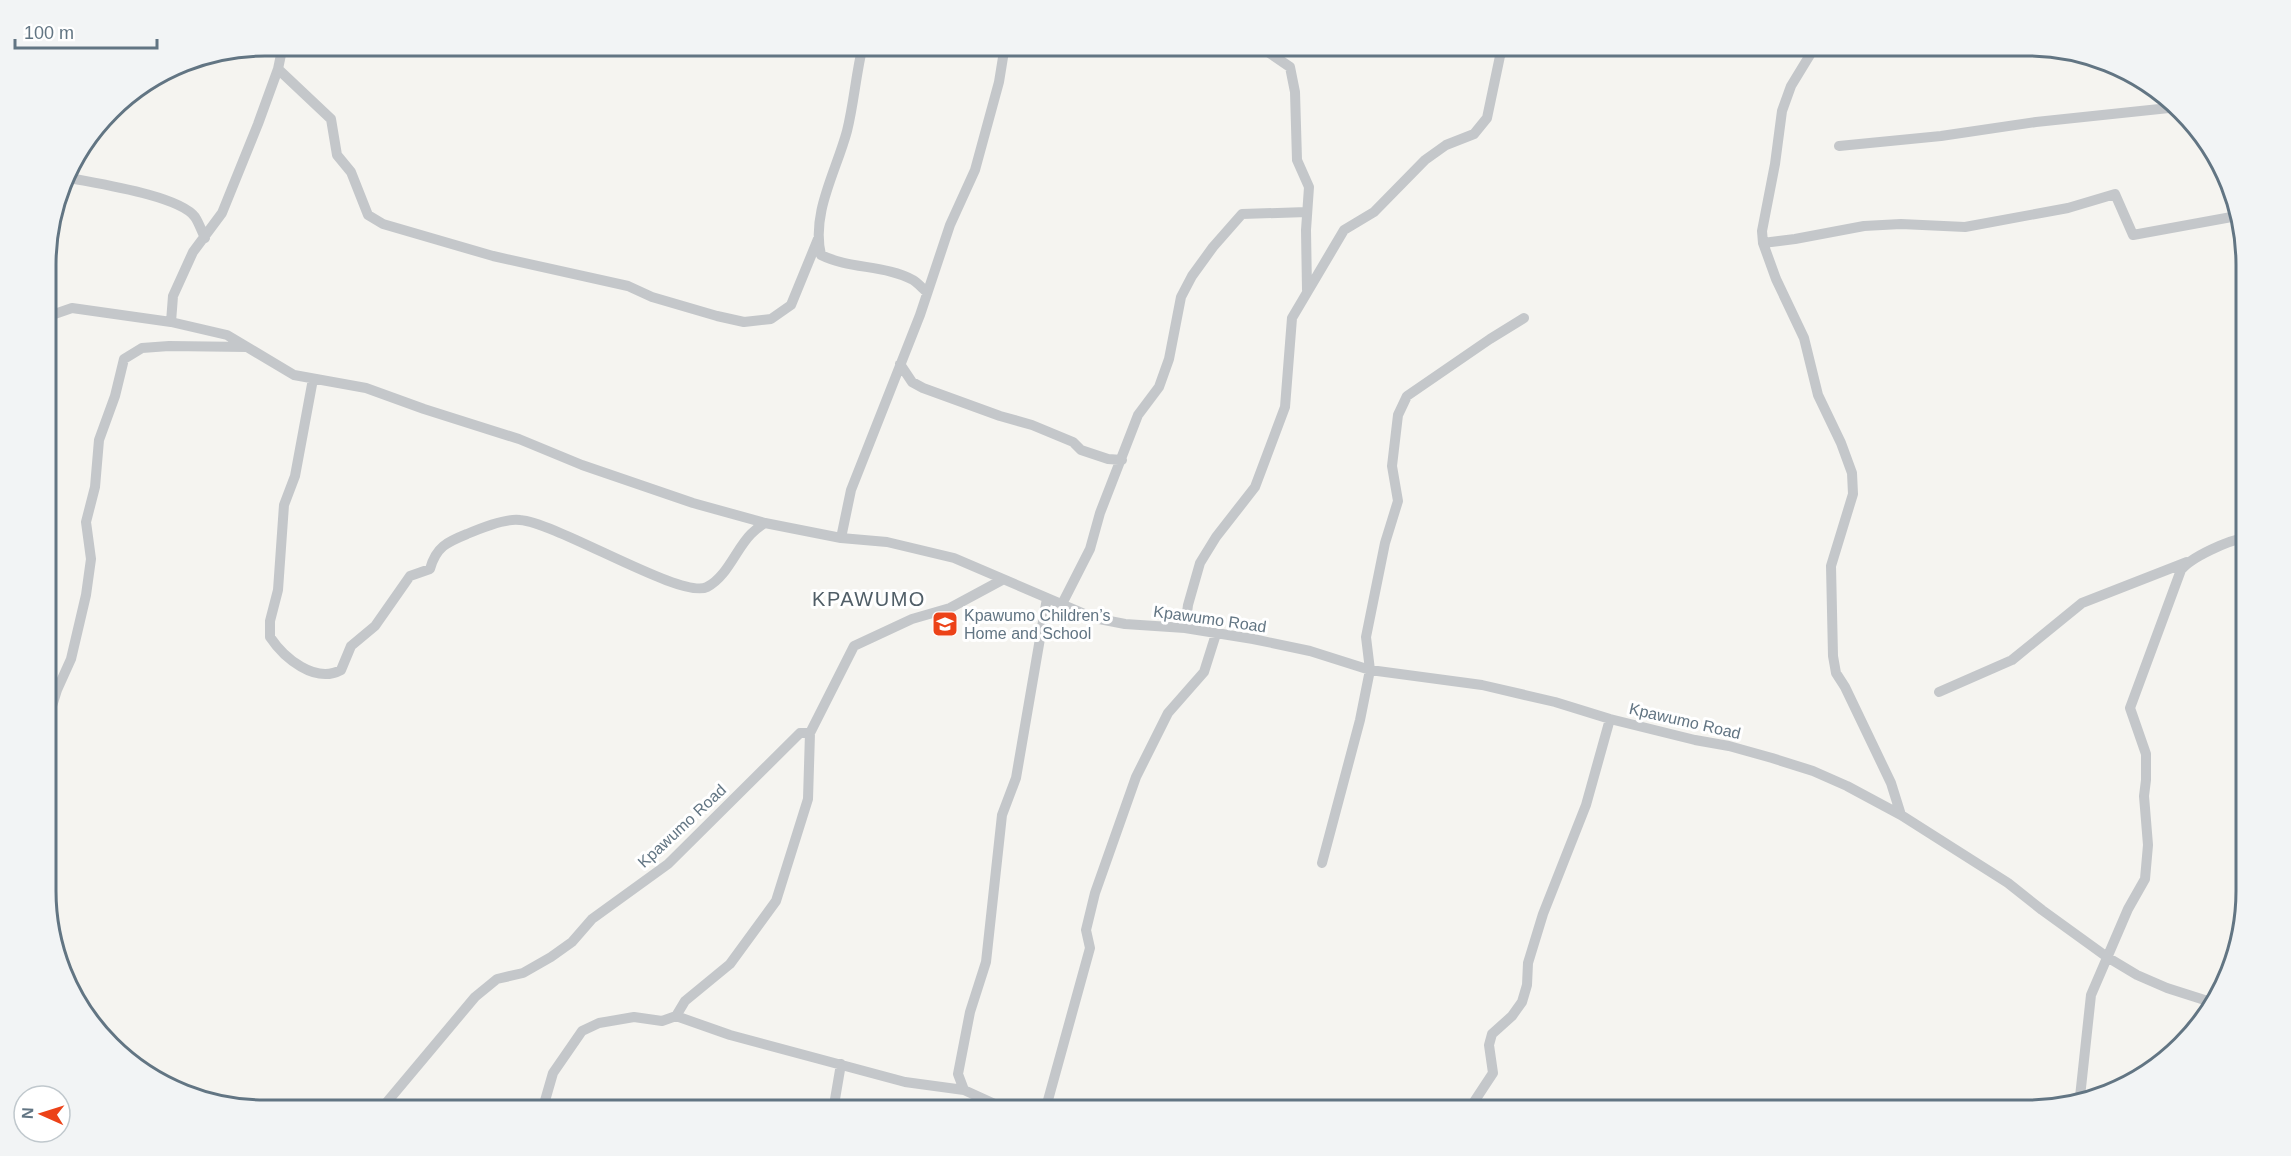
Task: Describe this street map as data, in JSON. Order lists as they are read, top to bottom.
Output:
{
  "streets": {
    "street": ["Kpawumo Road"]
  },
  "districts": ["KPAWUMO"],
  "places": {
    "school or university": ["Kpawumo Children’s Home and School"]
  },
  "scale_bar": "100 m",
  "north": "left"
}
